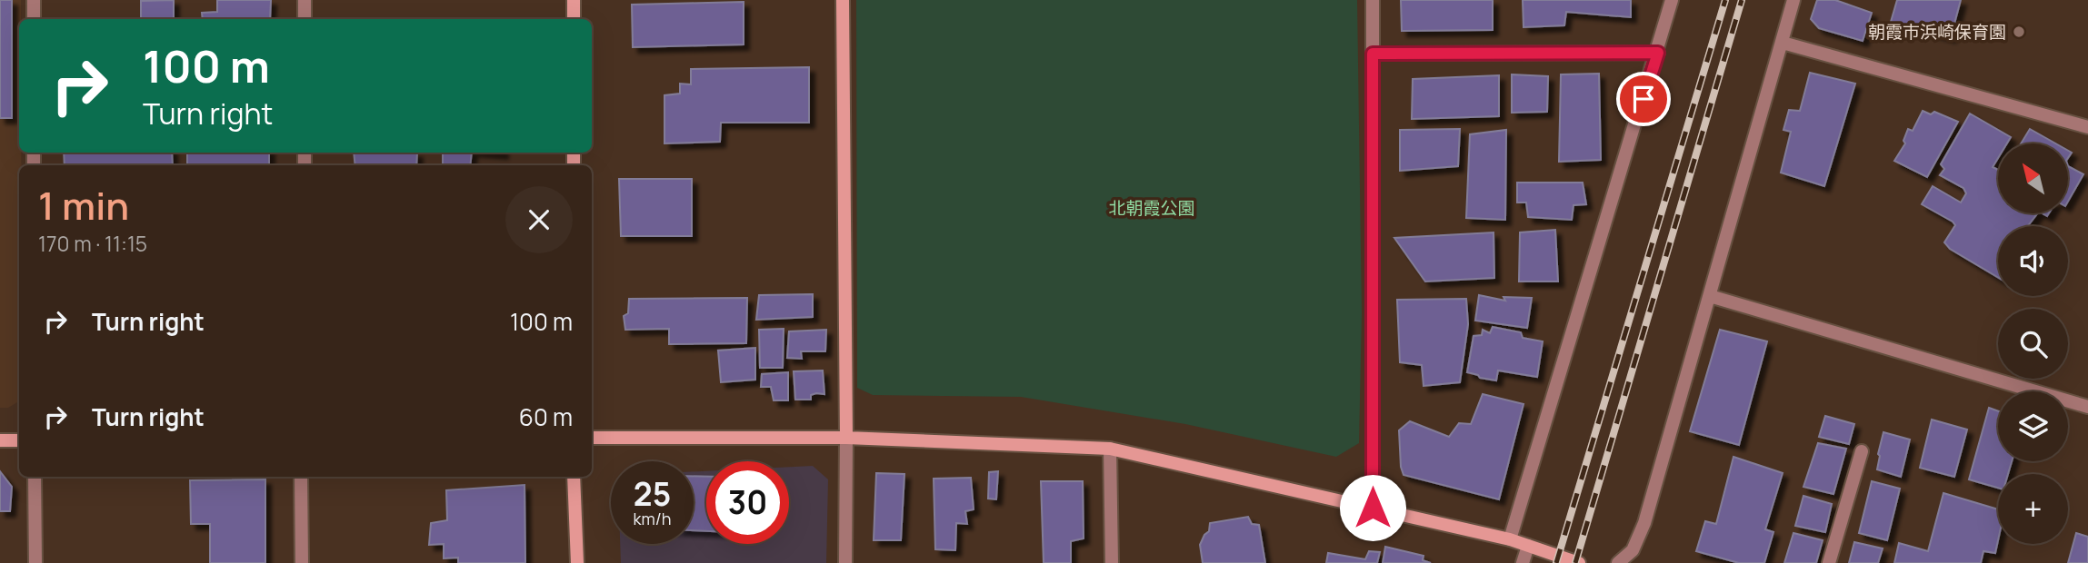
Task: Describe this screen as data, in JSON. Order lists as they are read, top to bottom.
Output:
{
  "parks": ["北朝霞公園"],
  "places": ["朝霞市浜崎保育園"],
  "north": "top left",
  "page": {
    "turn": ["100 m", "Turn right"],
    "map_buttons": "+",
    "heading": ["1 min", "170 m · 11:15"],
    "list": [
      {
        "name": "Turn right",
        "value": "100 m"
      },
      {
        "name": "Turn right",
        "value": "60 m"
      }
    ],
    "speed": "25 km/h",
    "limit": "30"
  }
}
